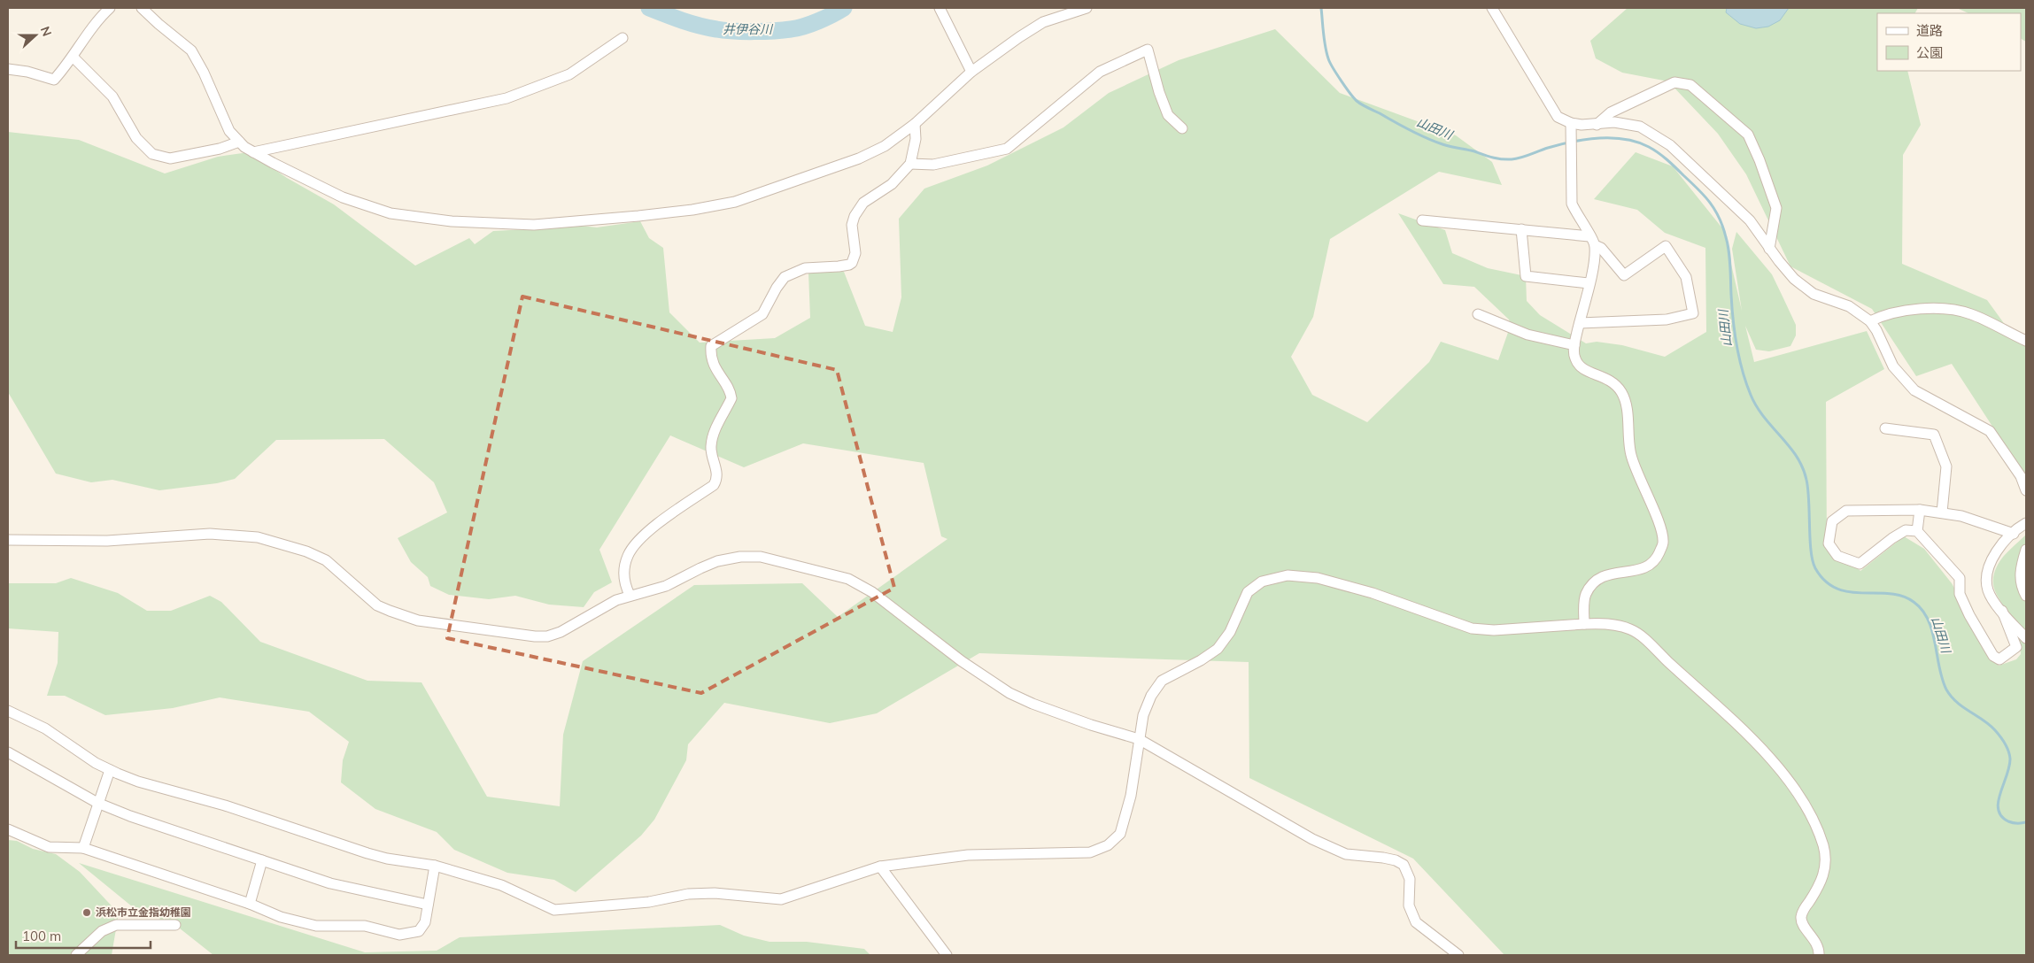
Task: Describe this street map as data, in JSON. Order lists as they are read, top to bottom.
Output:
{
  "water": ["井伊谷川", "山田川"],
  "places": ["浜松市立金指幼稚園"],
  "legend": ["道路", "公園"],
  "scale_bar": "100 m",
  "north": "right"
}
